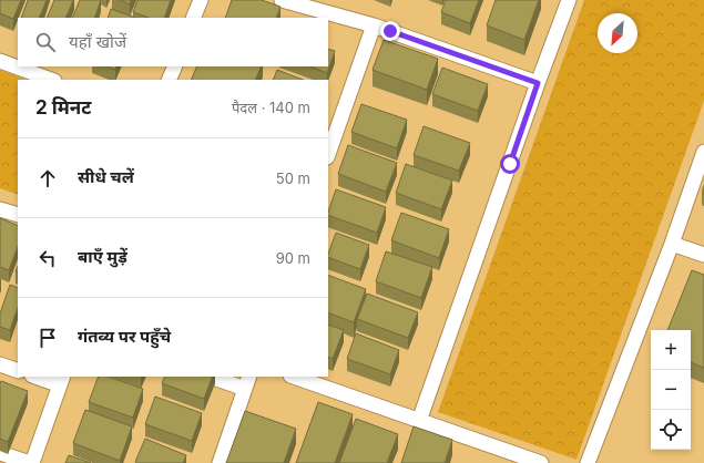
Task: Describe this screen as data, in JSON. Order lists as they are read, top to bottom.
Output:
{
  "north": "bottom left",
  "page": {
    "search": "यहाँ खोजें",
    "heading": ["2 मिनट", "पैदल · 140 m"],
    "list": [
      ["सीधे चलें", "50 m"],
      ["बाएँ मुड़ें", "90 m"],
      "गंतव्य पर पहुँचे"
    ],
    "map_buttons": ["+", "−"]
  }
}
